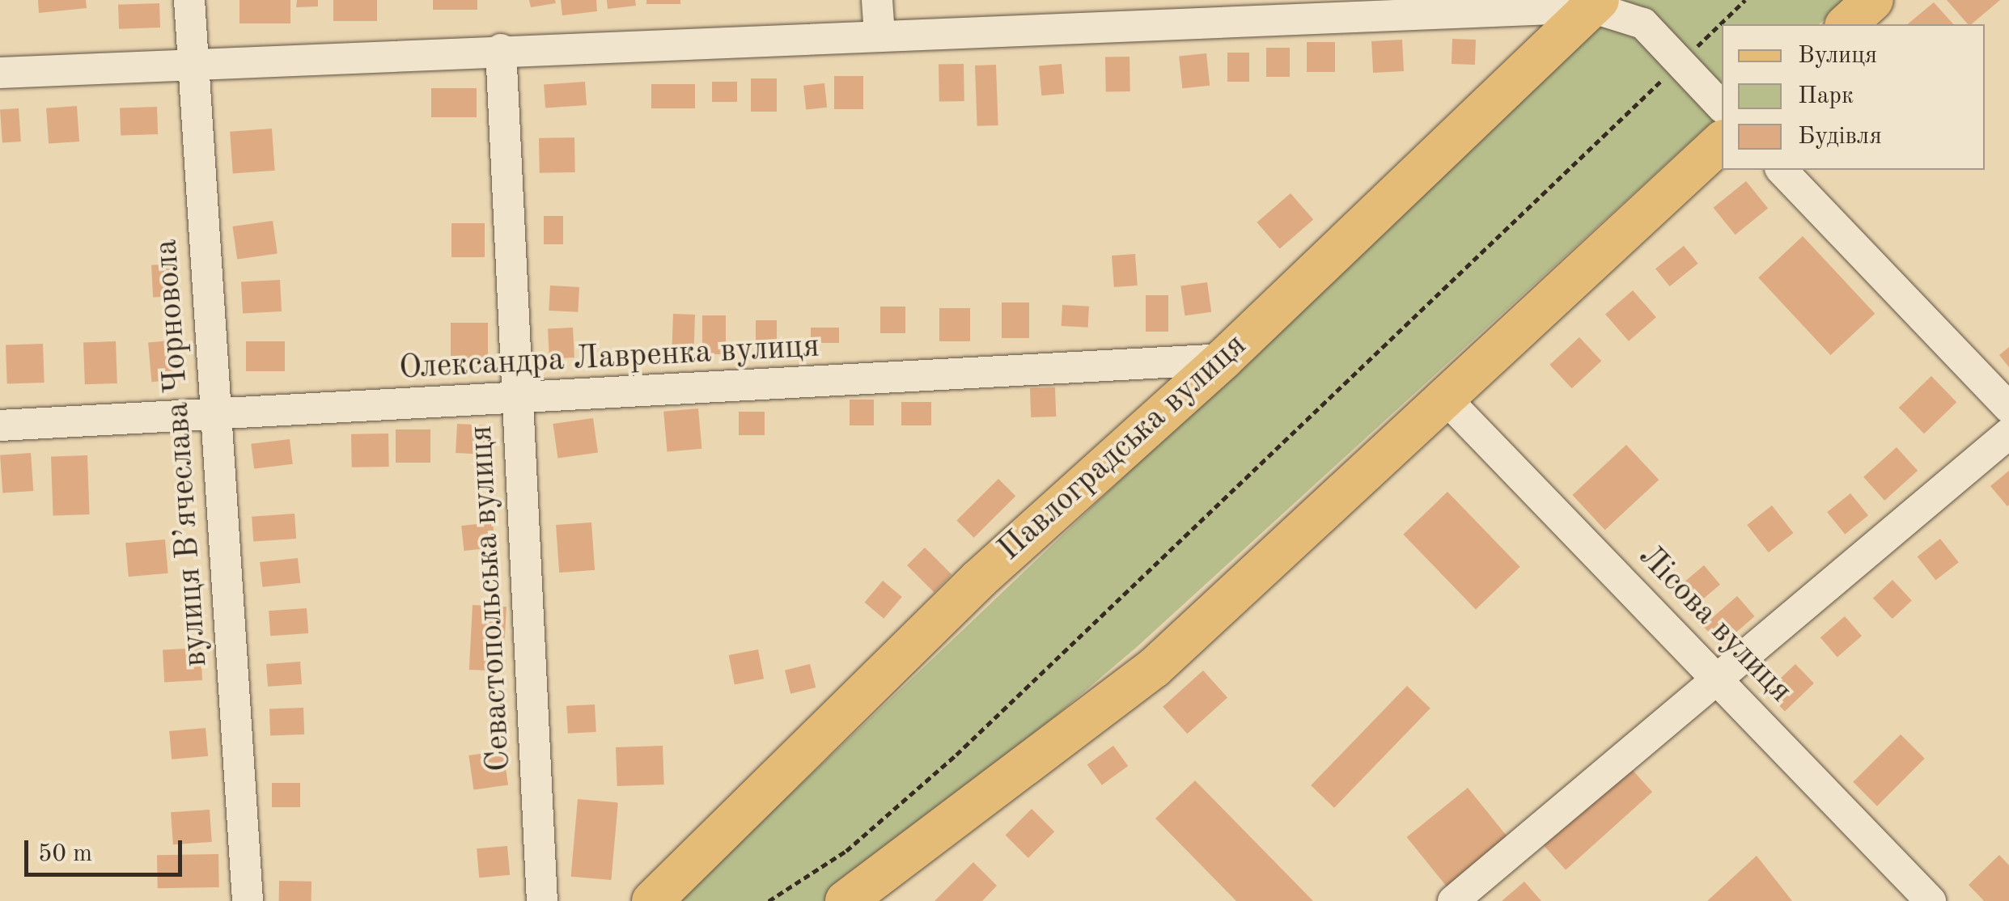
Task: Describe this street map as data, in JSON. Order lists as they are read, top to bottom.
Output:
{
  "streets": {
    "main road": ["Павлоградська вулиця"],
    "street": [
      "Олександра Лавренка вулиця",
      "вулиця В’ячеслава Чорновола",
      "Севастопольська вулиця",
      "Лісова вулиця"
    ]
  },
  "crossings": [
    ["Олександра Лавренка вулиця", "Павлоградська вулиця"],
    ["Олександра Лавренка вулиця", "вулиця В’ячеслава Чорновола"],
    ["Олександра Лавренка вулиця", "Севастопольська вулиця"]
  ],
  "legend": ["Вулиця", "Парк", "Будівля"],
  "scale_bar": "50 m"
}
